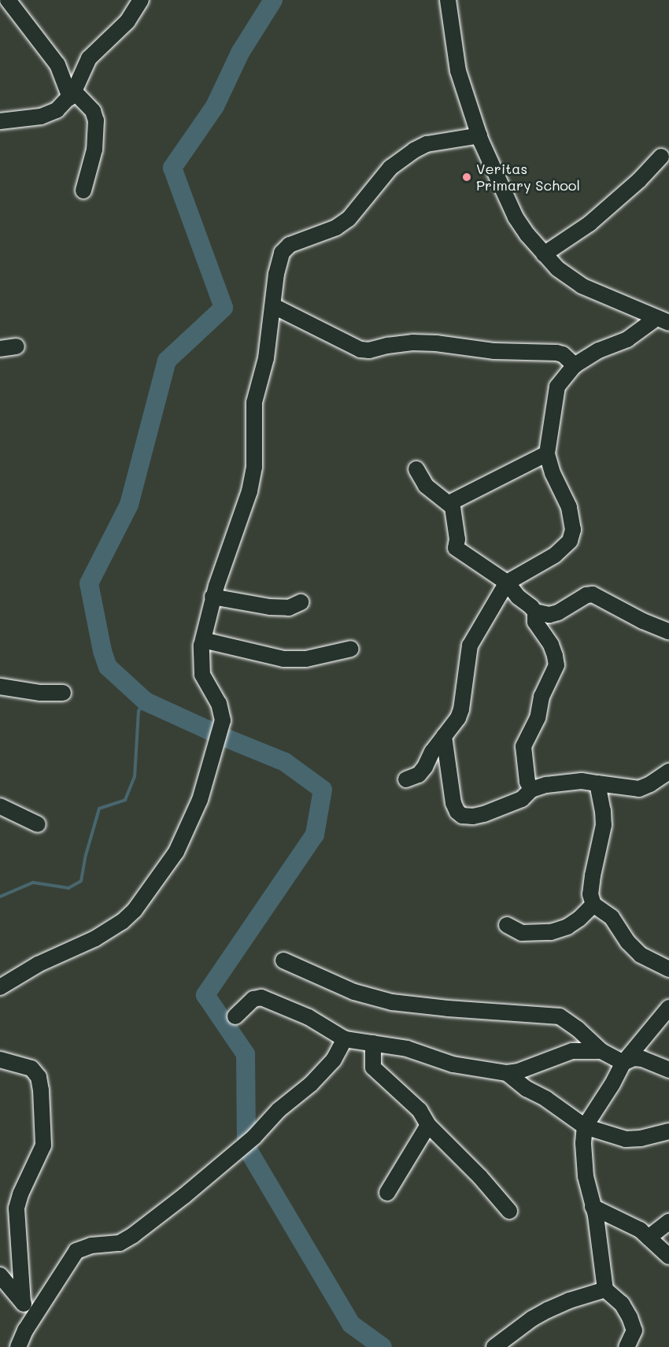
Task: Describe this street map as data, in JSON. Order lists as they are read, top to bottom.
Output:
{
  "places": ["Veritas Primary School"]
}
